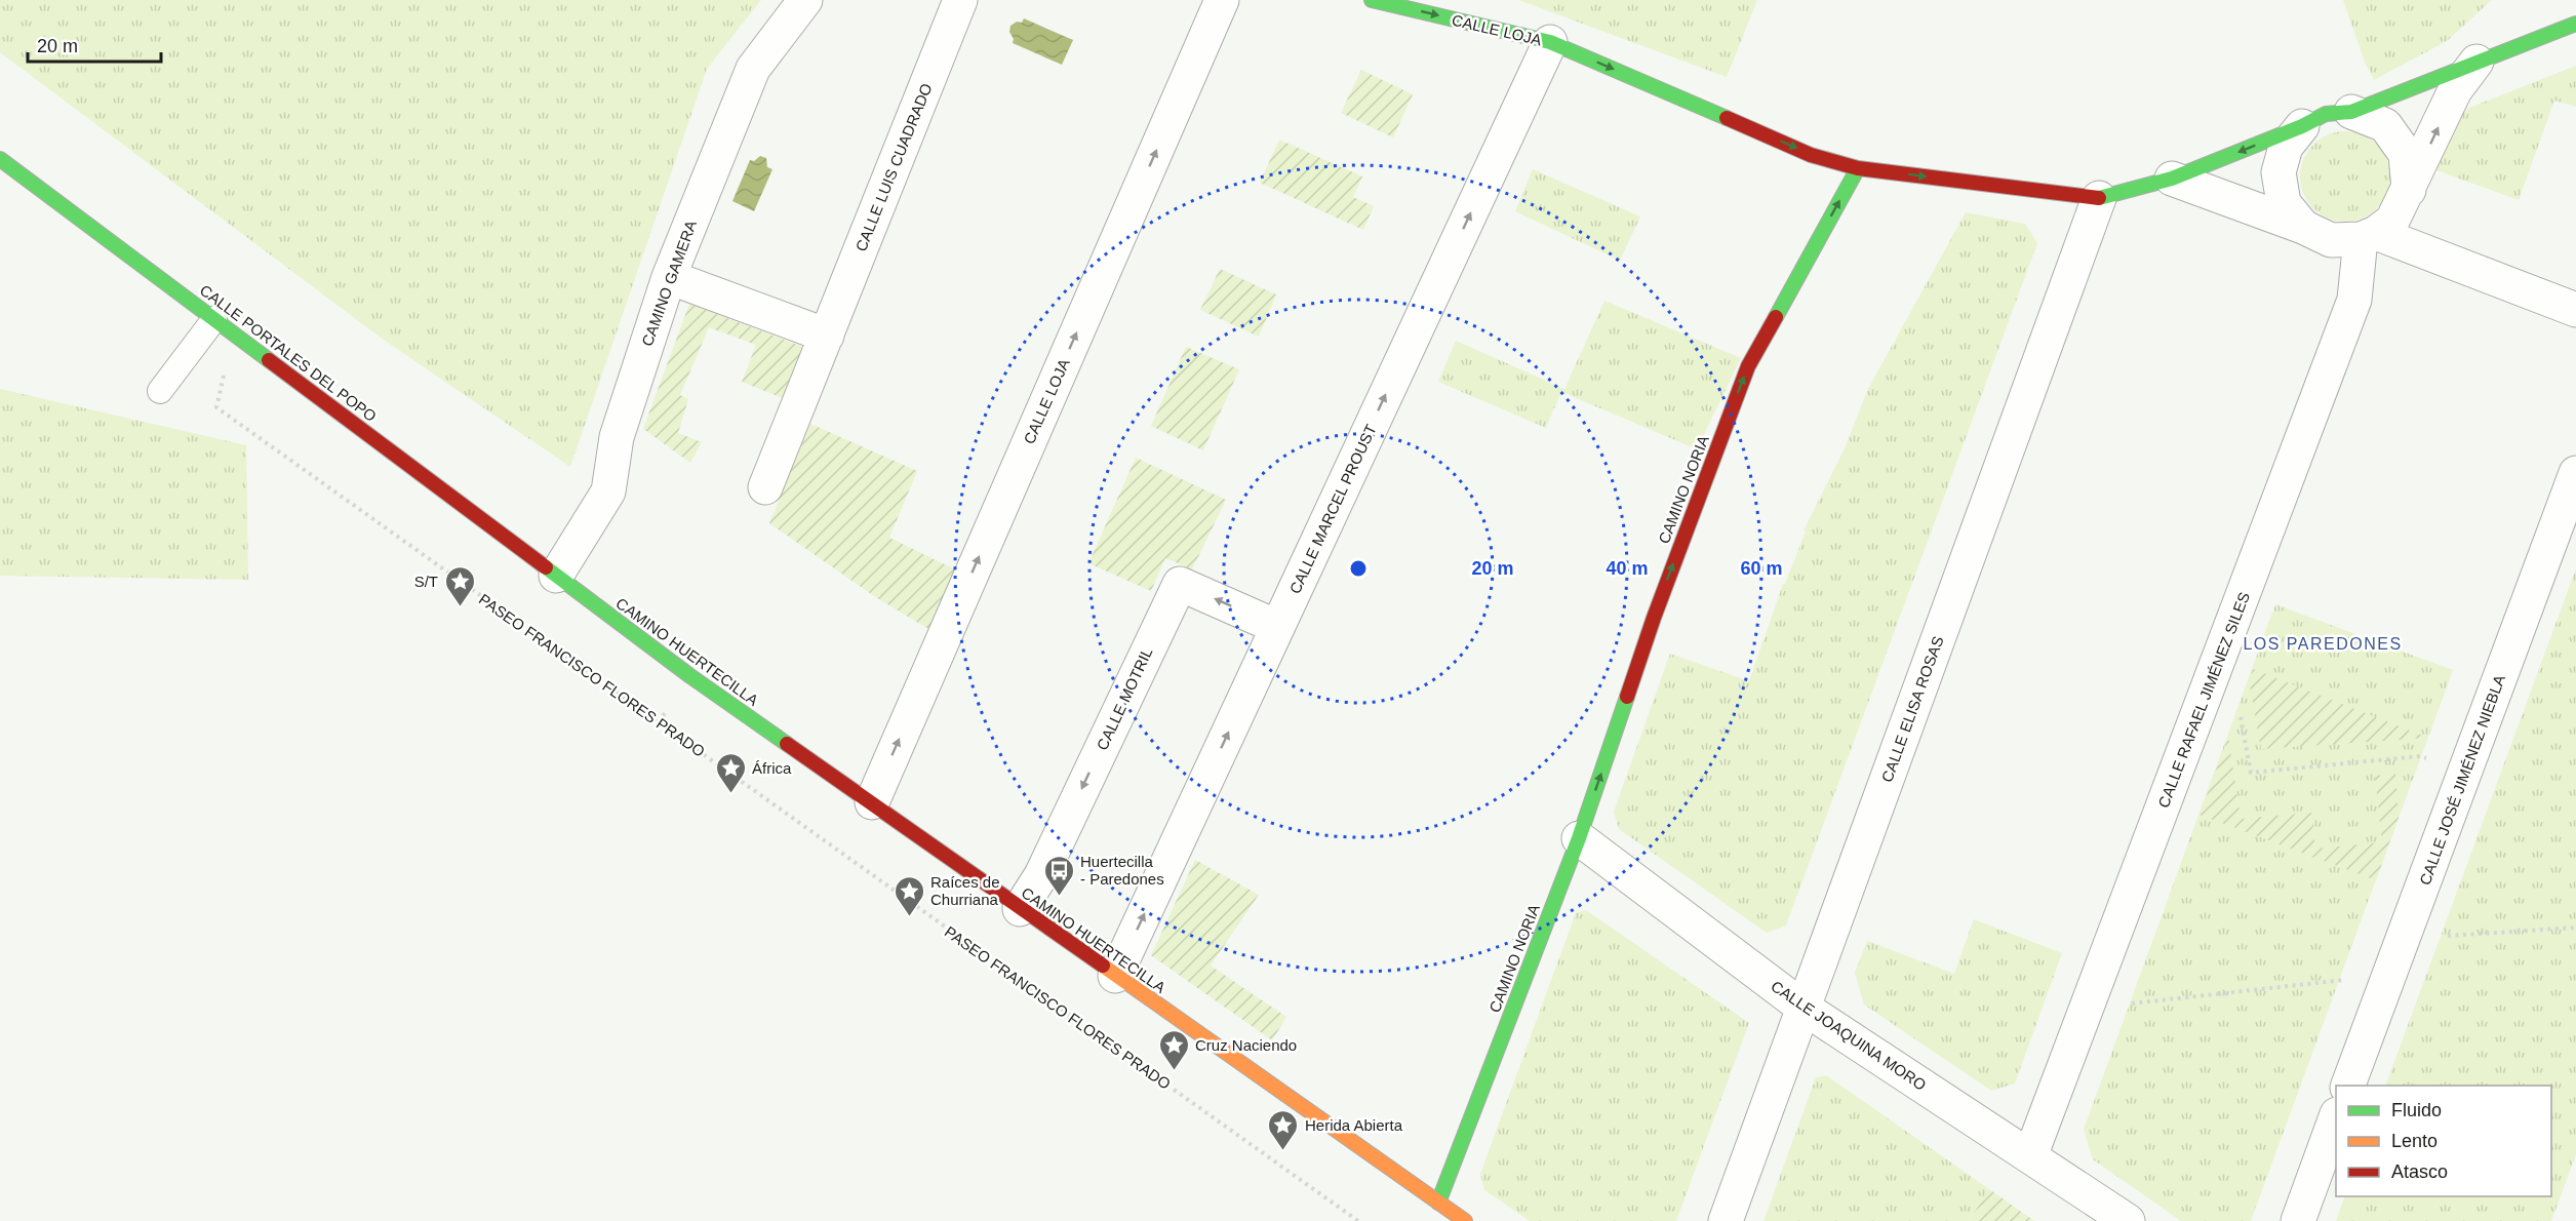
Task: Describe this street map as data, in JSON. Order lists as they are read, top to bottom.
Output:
{
  "streets": {
    "street": [
      "CALLE LOJA",
      "CALLE LUIS CUADRADO",
      "CAMINO GAMERA",
      "CALLE PORTALES DEL POPO",
      "CAMINO NORIA",
      "CALLE MARCEL PROUST",
      "CAMINO HUERTECILLA",
      "CALLE MOTRIL",
      "CALLE RAFAEL JIMÉNEZ SILES",
      "CALLE ELISA ROSAS",
      "CALLE JOSÉ JIMÉNEZ NIEBLA",
      "CALLE JOAQUINA MORO"
    ],
    "path": ["PASEO FRANCISCO FLORES PRADO"]
  },
  "crossings": [
    ["CALLE LOJA", "CAMINO NORIA"],
    ["CALLE LOJA", "CALLE MARCEL PROUST"],
    ["CALLE LOJA", "CAMINO HUERTECILLA"],
    ["CAMINO GAMERA", "CALLE PORTALES DEL POPO"],
    ["CAMINO GAMERA", "CAMINO HUERTECILLA"],
    ["CALLE PORTALES DEL POPO", "CAMINO HUERTECILLA"],
    ["CAMINO NORIA", "CAMINO HUERTECILLA"],
    ["CAMINO NORIA", "CALLE JOAQUINA MORO"],
    ["CALLE MARCEL PROUST", "CAMINO HUERTECILLA"],
    ["CALLE MARCEL PROUST", "CALLE MOTRIL"],
    ["CAMINO HUERTECILLA", "CALLE MOTRIL"],
    ["CALLE RAFAEL JIMÉNEZ SILES", "CALLE JOAQUINA MORO"],
    ["CALLE ELISA ROSAS", "CALLE JOAQUINA MORO"]
  ],
  "one_way": ["CAMINO NORIA", "CALLE MARCEL PROUST", "CALLE MOTRIL"],
  "districts": ["LOS PAREDONES"],
  "places": {
    "place": [
      "S/T",
      "África",
      "Raíces de Churriana",
      "Cruz Naciendo",
      "Herida Abierta"
    ],
    "bus stop": ["Huertecilla - Paredones"]
  },
  "legend": ["Fluido", "Lento", "Atasco"],
  "scale_bar": "20 m",
  "rings": ["20 m", "40 m", "60 m"]
}
